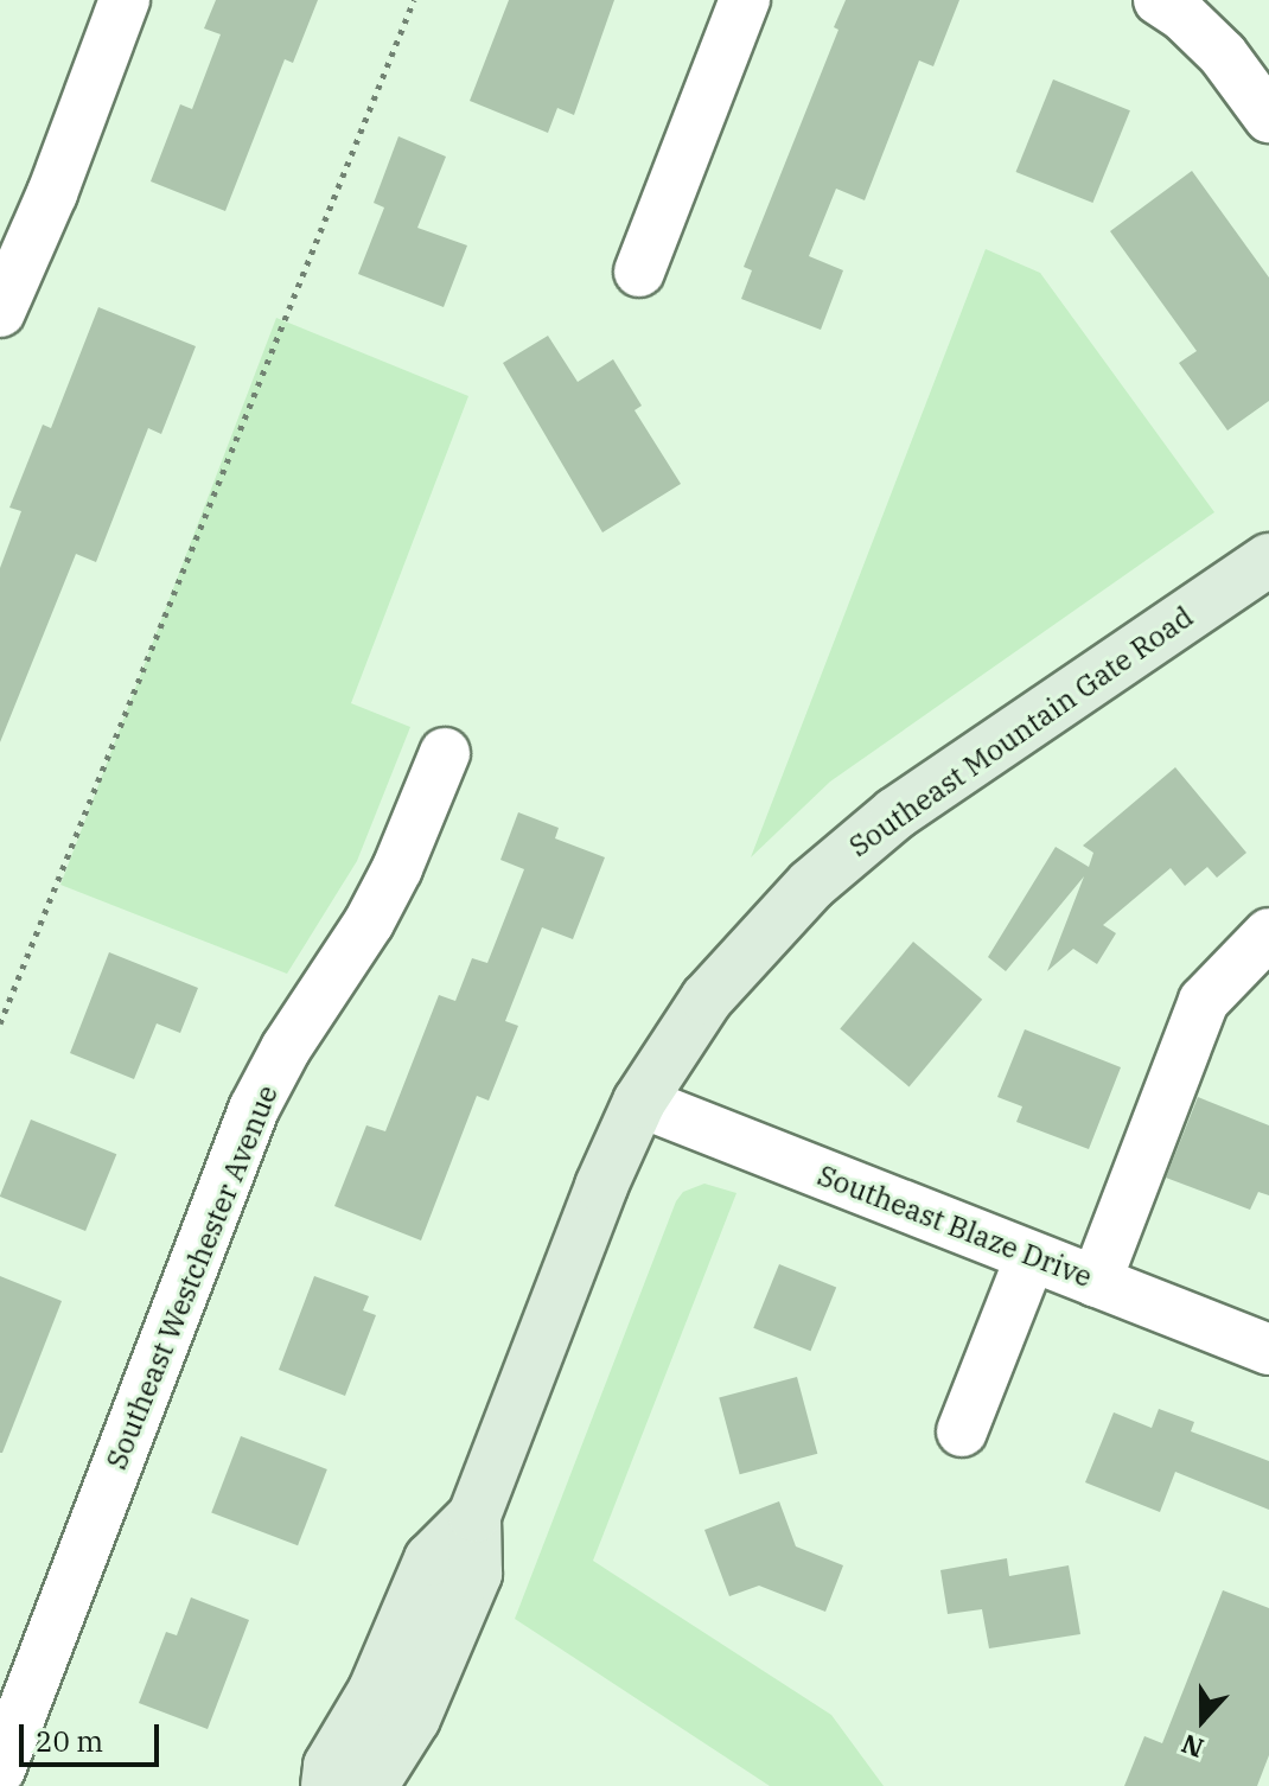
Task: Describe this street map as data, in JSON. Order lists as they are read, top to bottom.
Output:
{
  "streets": {
    "street": ["Southeast Mountain Gate Road", "Southeast Blaze Drive", "Southeast Westchester Avenue"]
  },
  "crossings": [
    ["Southeast Mountain Gate Road", "Southeast Blaze Drive"]
  ],
  "scale_bar": "20 m",
  "north": "bottom"
}
